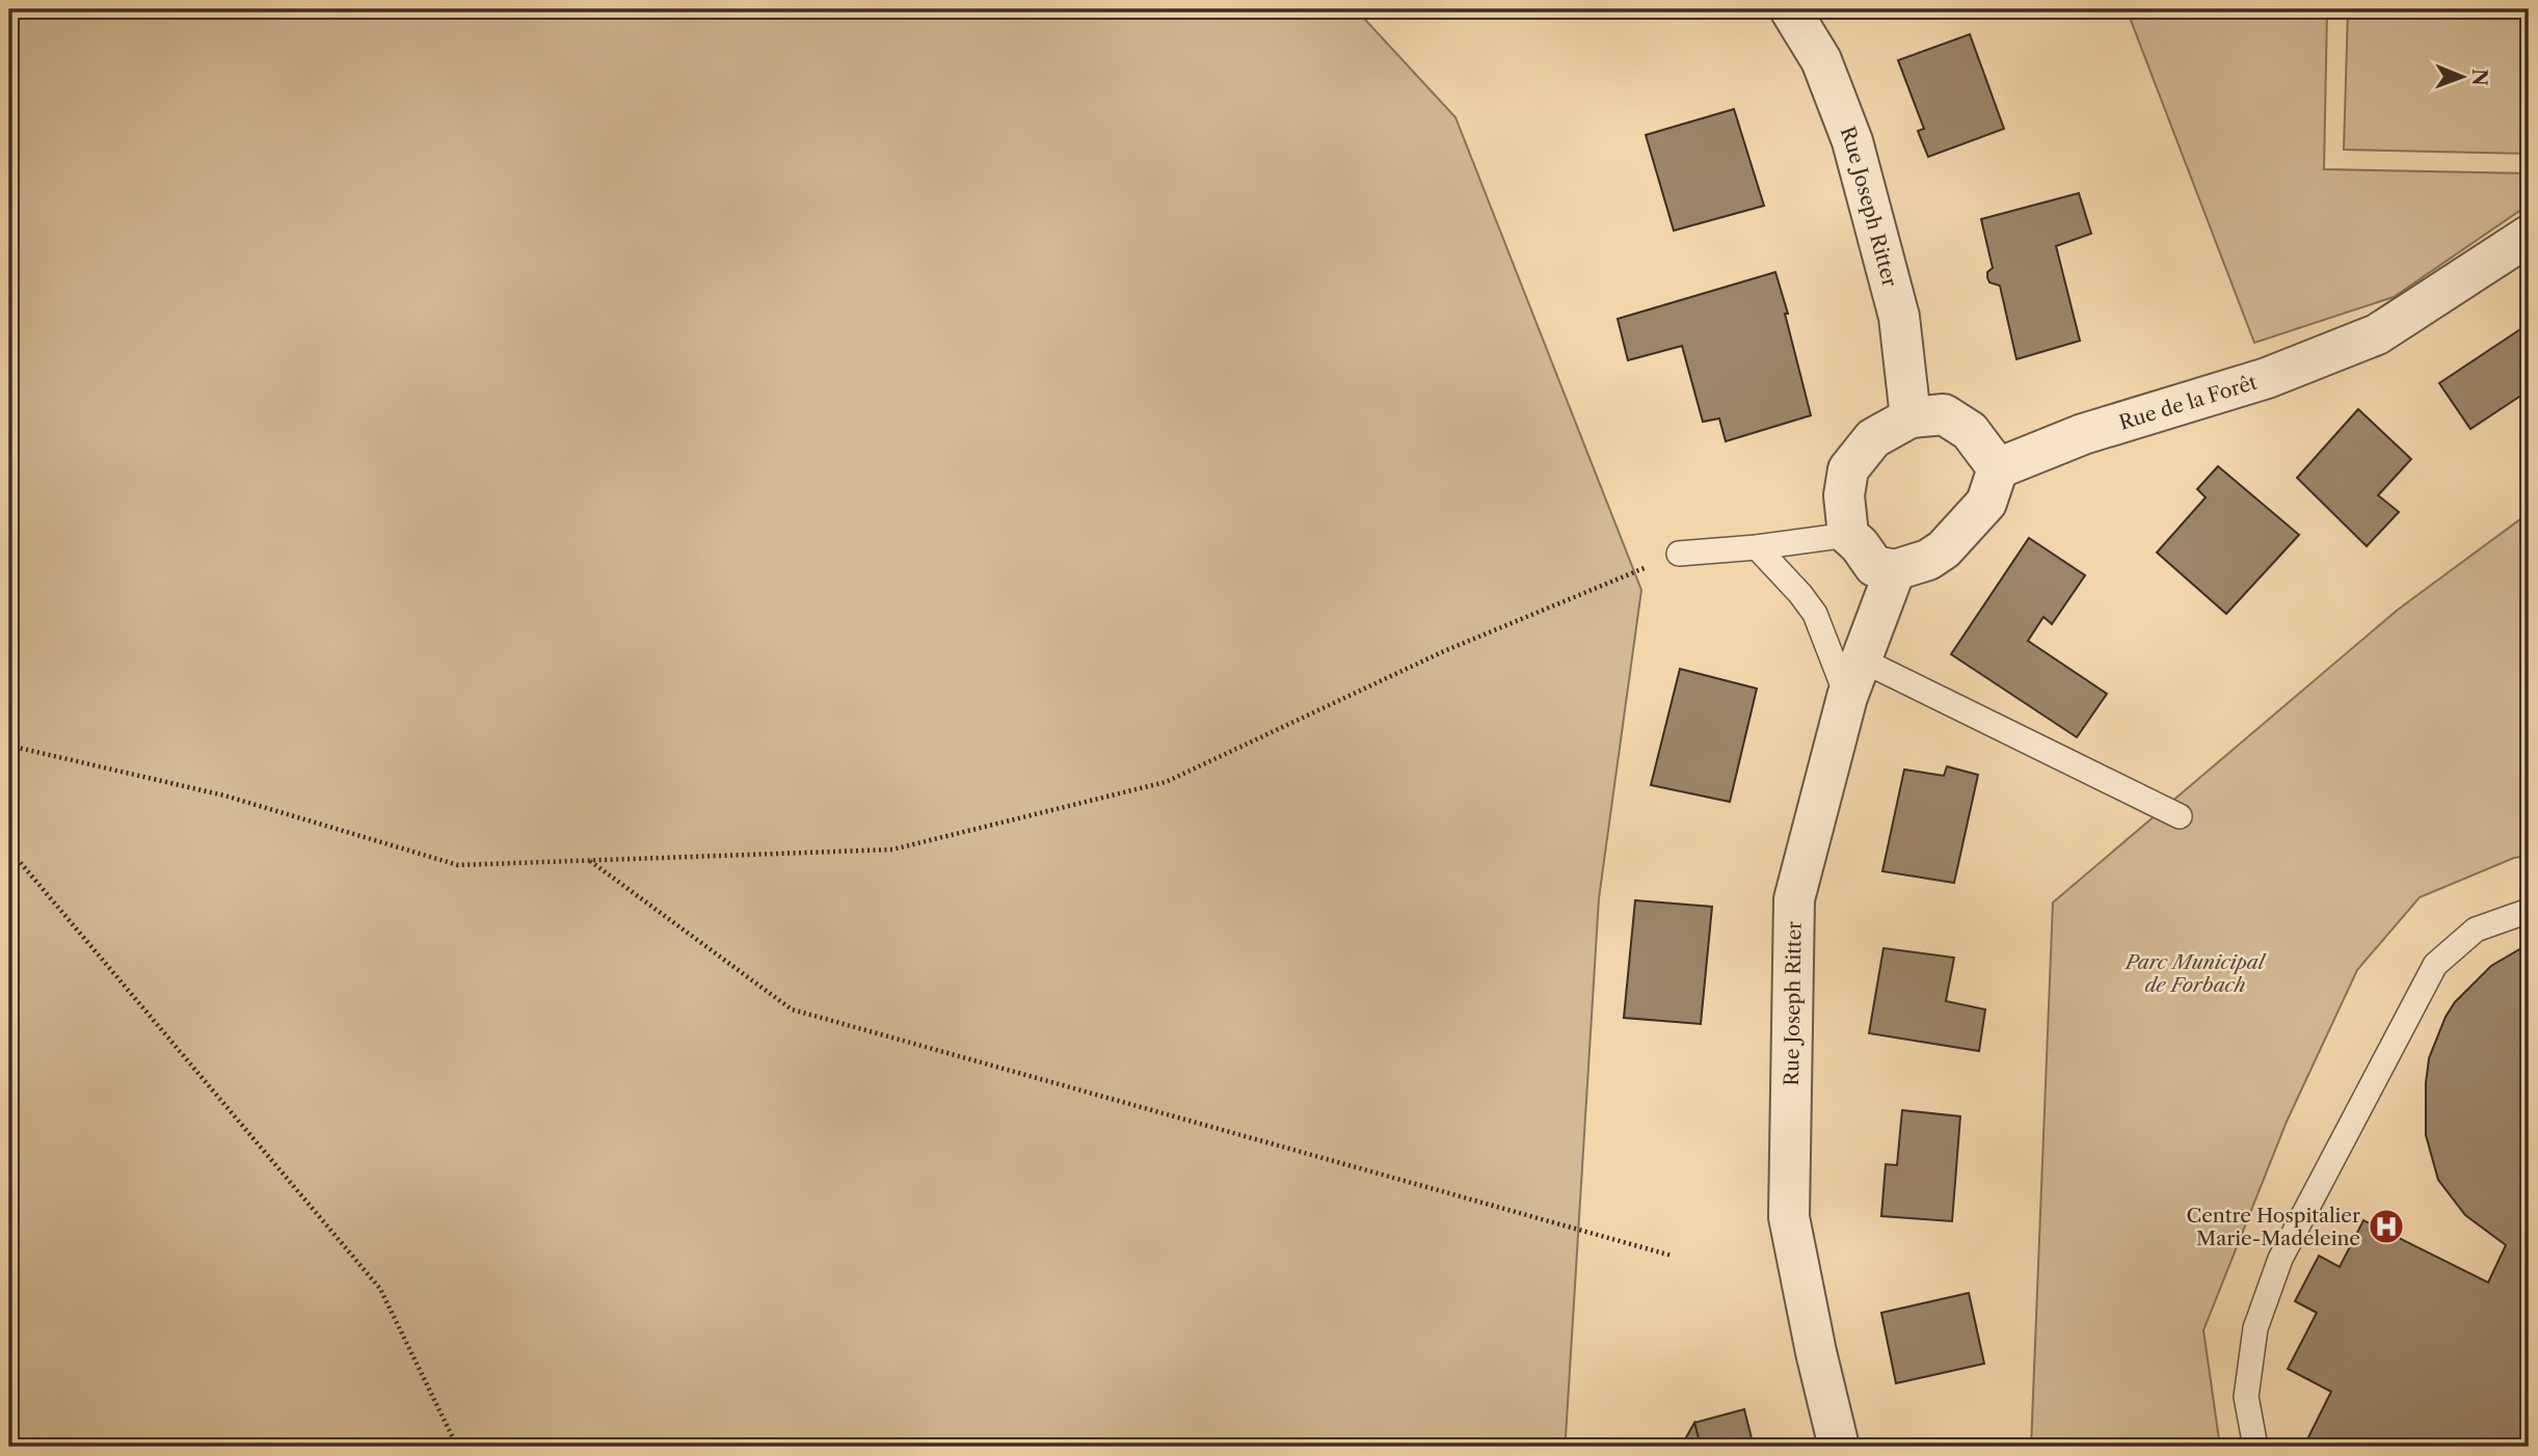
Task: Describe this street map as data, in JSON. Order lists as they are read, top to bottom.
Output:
{
  "streets": {
    "street": ["Rue Joseph Ritter", "Rue de la Forêt"]
  },
  "crossings": [
    ["Rue Joseph Ritter", "Rue de la Forêt"]
  ],
  "parks": ["Parc Municipal de Forbach"],
  "places": {
    "hospital": ["Centre Hospitalier Marie-Madeleine"]
  },
  "north": "right"
}
